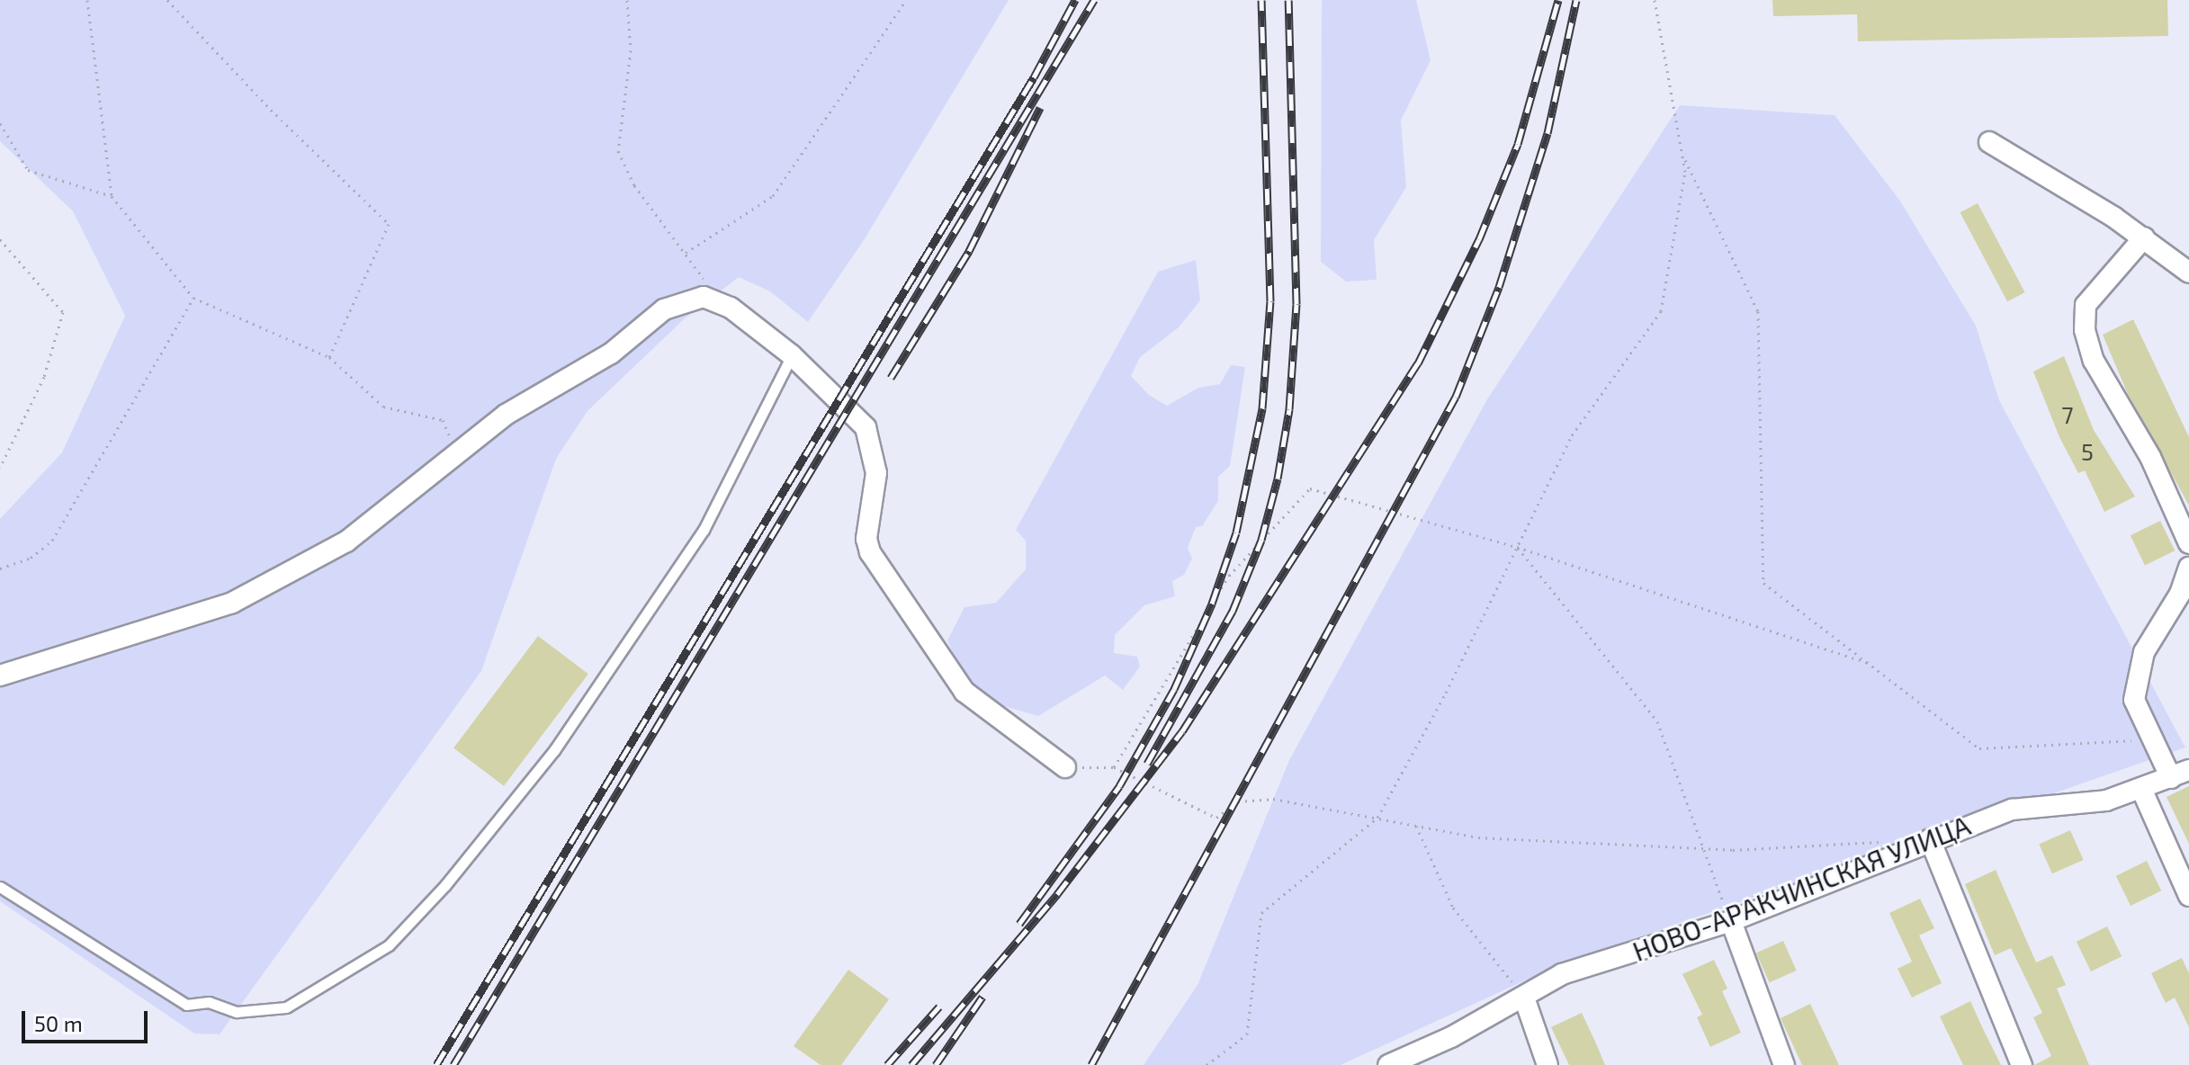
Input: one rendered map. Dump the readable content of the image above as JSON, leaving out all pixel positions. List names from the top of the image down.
{
  "streets": {
    "street": ["НОВО-АРАКЧИНСКАЯ УЛИЦА"]
  },
  "house_numbers": ["7", "5"],
  "scale_bar": "50 m"
}
